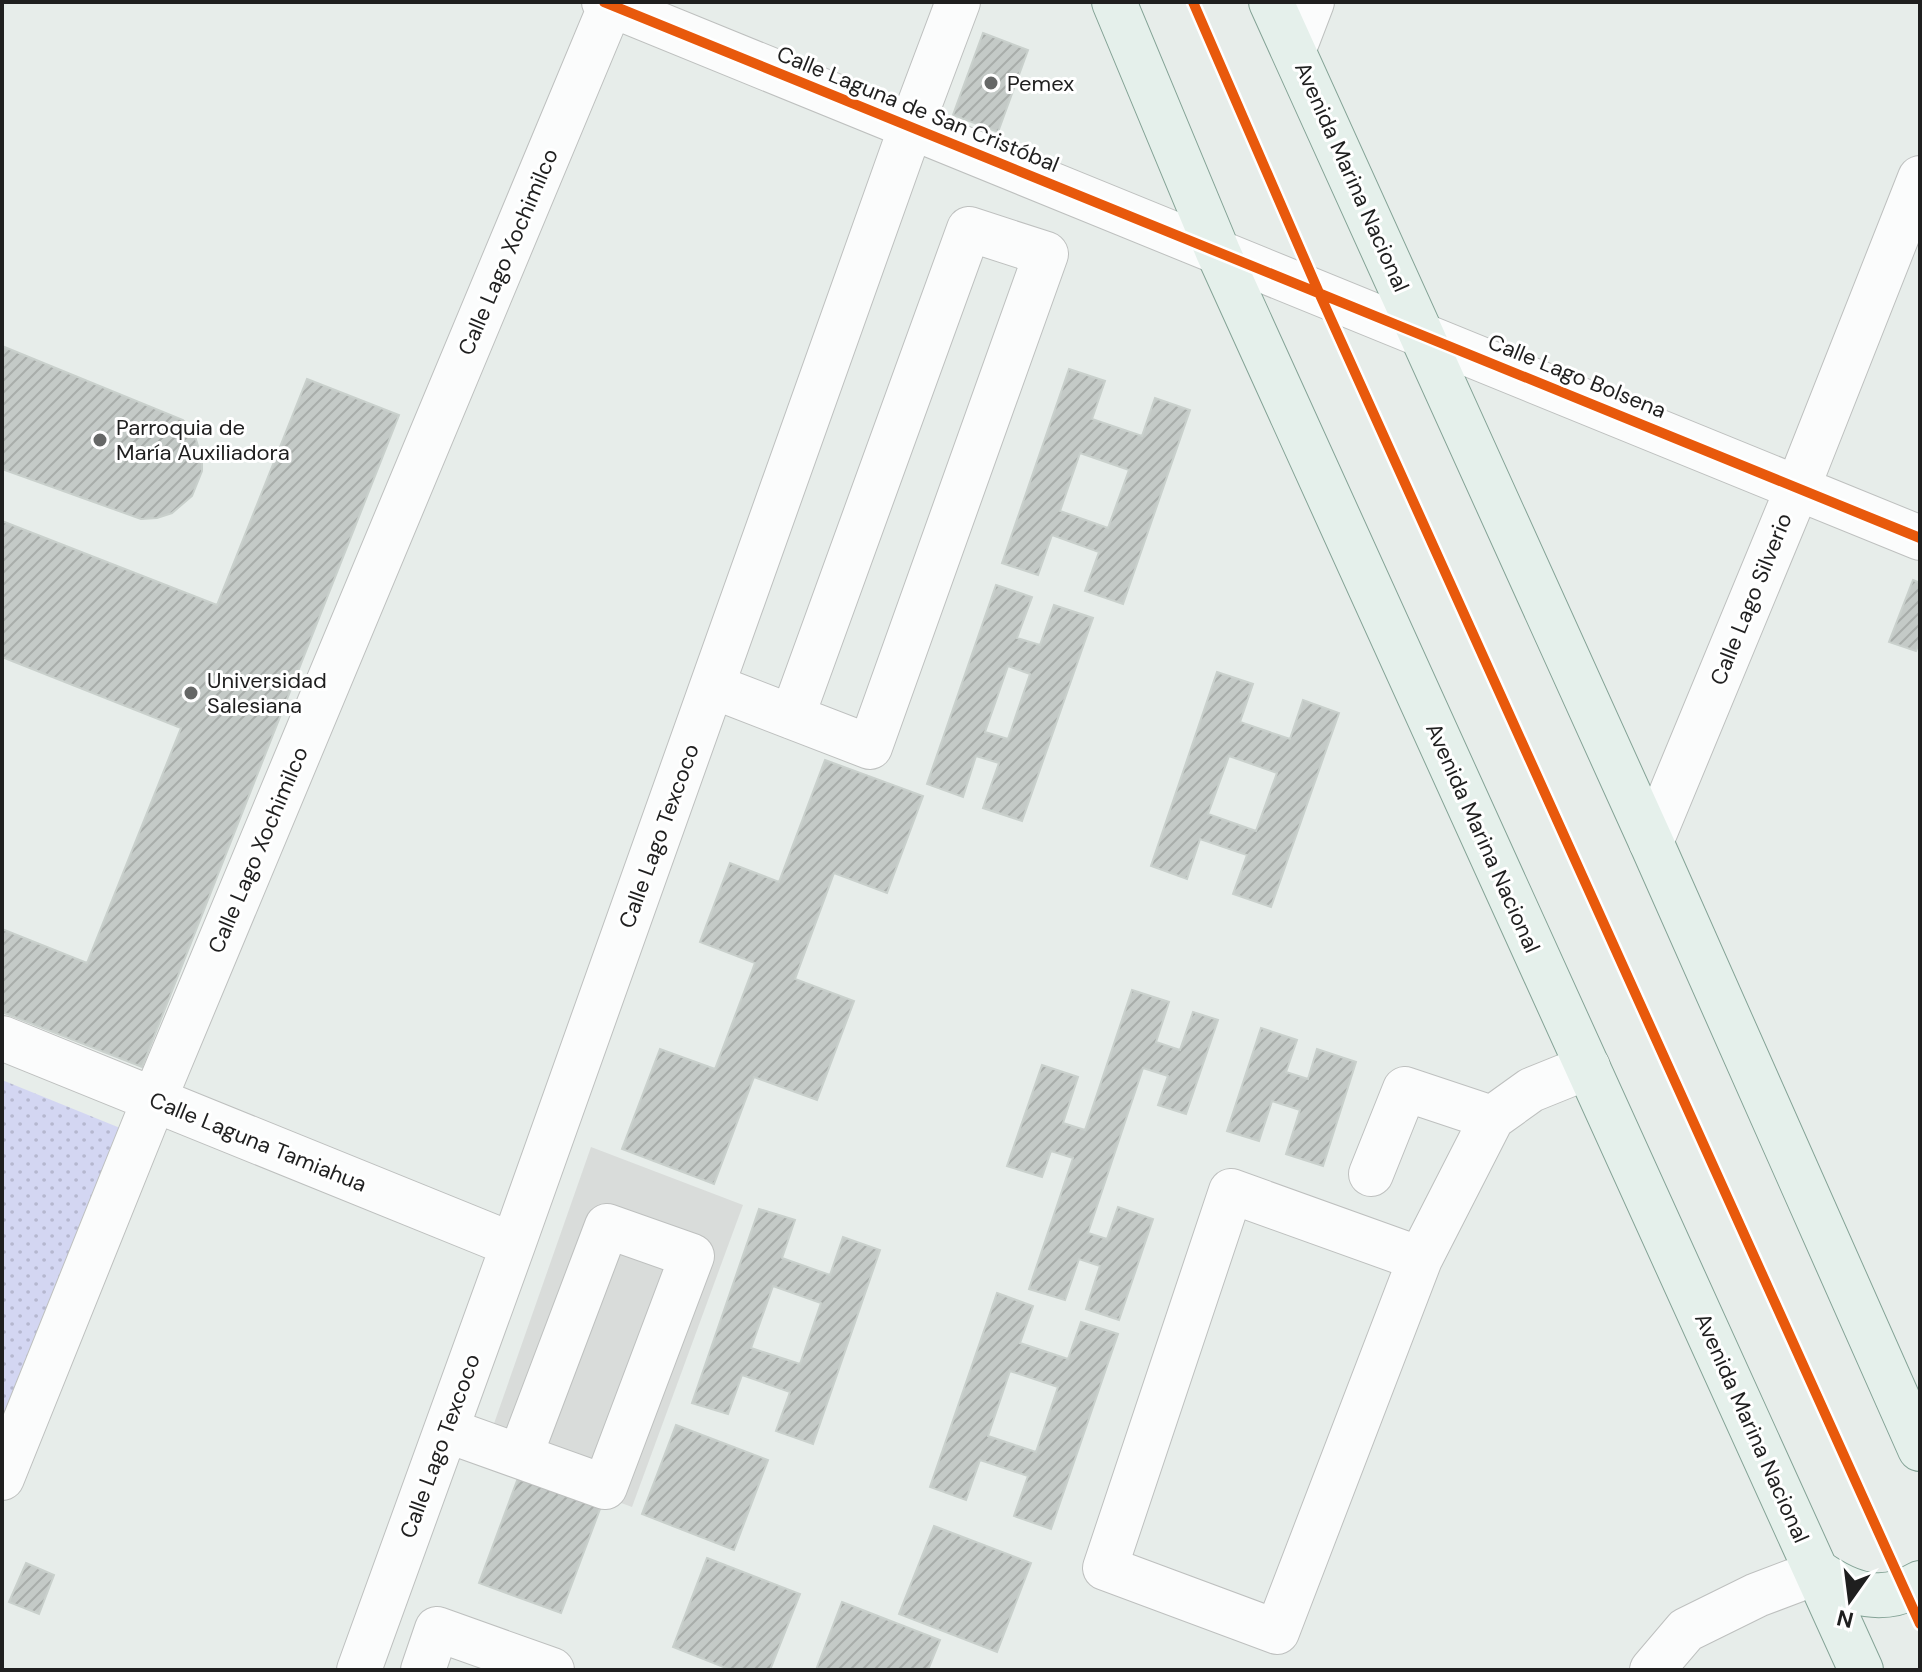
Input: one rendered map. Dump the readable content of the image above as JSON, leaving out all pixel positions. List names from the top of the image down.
{
  "streets": {
    "main road": ["Avenida Marina Nacional"],
    "street": [
      "Calle Laguna de San Cristóbal",
      "Calle Lago Xochimilco",
      "Calle Lago Bolsena",
      "Calle Lago Silverio",
      "Calle Lago Texcoco",
      "Calle Laguna Tamiahua"
    ]
  },
  "crossings": [
    ["Calle Laguna de San Cristóbal", "Avenida Marina Nacional"],
    ["Calle Laguna de San Cristóbal", "Calle Lago Xochimilco"],
    ["Calle Laguna de San Cristóbal", "Calle Lago Bolsena"],
    ["Calle Laguna de San Cristóbal", "Calle Lago Texcoco"],
    ["Avenida Marina Nacional", "Calle Lago Bolsena"],
    ["Avenida Marina Nacional", "Calle Lago Silverio"],
    ["Calle Lago Xochimilco", "Calle Laguna Tamiahua"],
    ["Calle Lago Bolsena", "Calle Lago Silverio"],
    ["Calle Lago Texcoco", "Calle Laguna Tamiahua"]
  ],
  "places": ["Pemex", "Parroquia de María Auxiliadora", "Universidad Salesiana"],
  "north": "bottom"
}
